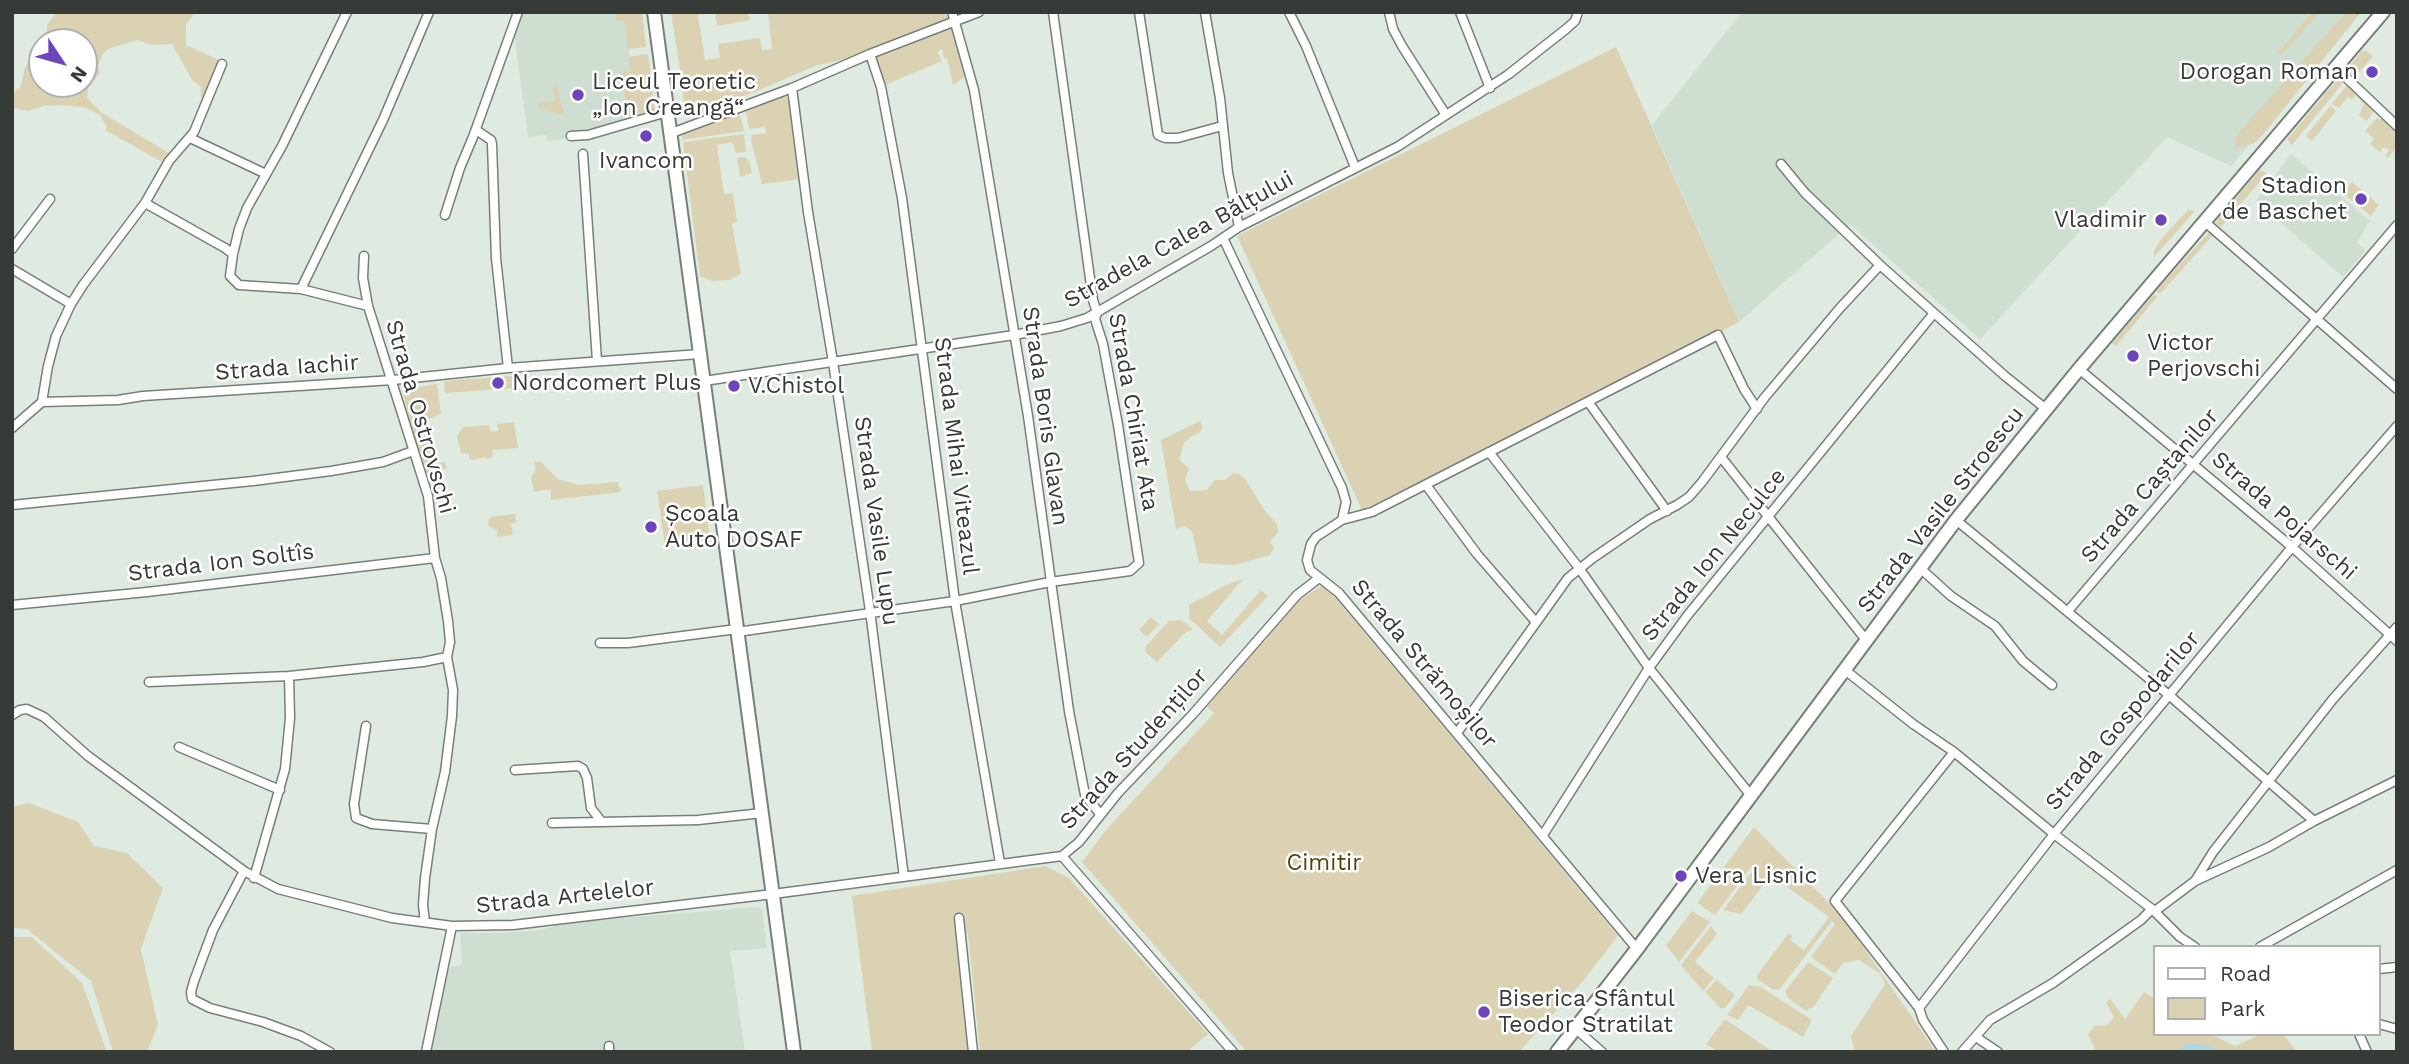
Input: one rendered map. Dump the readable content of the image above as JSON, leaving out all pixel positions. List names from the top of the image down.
{
  "streets": {
    "main road": ["Strada Vasile Stroescu"],
    "street": [
      "Stradela Calea Bălțului",
      "Strada Iachir",
      "Strada Chiriat Ata",
      "Strada Boris Glavan",
      "Strada Ostrovschi",
      "Strada Mihai Viteazul",
      "Strada Caștanilor",
      "Strada Pojarschi",
      "Strada Vasile Lupu",
      "Strada Ion Neculce",
      "Strada Ion Soltîs",
      "Strada Strămoșilor",
      "Strada Gospodarilor",
      "Strada Studenților",
      "Strada Artelelor"
    ]
  },
  "crossings": [
    ["Stradela Calea Bălțului", "Strada Chiriat Ata"],
    ["Stradela Calea Bălțului", "Strada Boris Glavan"],
    ["Stradela Calea Bălțului", "Strada Mihai Viteazul"],
    ["Stradela Calea Bălțului", "Strada Vasile Lupu"],
    ["Strada Iachir", "Strada Ostrovschi"],
    ["Strada Chiriat Ata", "Strada Boris Glavan"],
    ["Strada Boris Glavan", "Strada Studenților"],
    ["Strada Ostrovschi", "Strada Ion Soltîs"],
    ["Strada Ostrovschi", "Strada Artelelor"],
    ["Strada Mihai Viteazul", "Strada Studenților"],
    ["Strada Caștanilor", "Strada Pojarschi"],
    ["Strada Vasile Stroescu", "Strada Pojarschi"],
    ["Strada Vasile Stroescu", "Strada Strămoșilor"],
    ["Strada Pojarschi", "Strada Gospodarilor"],
    ["Strada Vasile Lupu", "Strada Studenților"],
    ["Strada Ion Neculce", "Strada Strămoșilor"],
    ["Strada Strămoșilor", "Strada Studenților"],
    ["Strada Studenților", "Strada Artelelor"]
  ],
  "parks": ["Cimitir"],
  "places": [
    "Dorogan Roman",
    "Liceul Teoretic „Ion Creangă“",
    "Ivancom",
    "Stadion de Baschet",
    "Vladimir",
    "Victor Perjovschi",
    "Nordcomert Plus",
    "V.Chistol",
    "Școala Auto DOSAF",
    "Vera Lisnic",
    "Biserica Sfântul Teodor Stratilat"
  ],
  "legend": ["Road", "Park"],
  "north": "bottom right"
}
